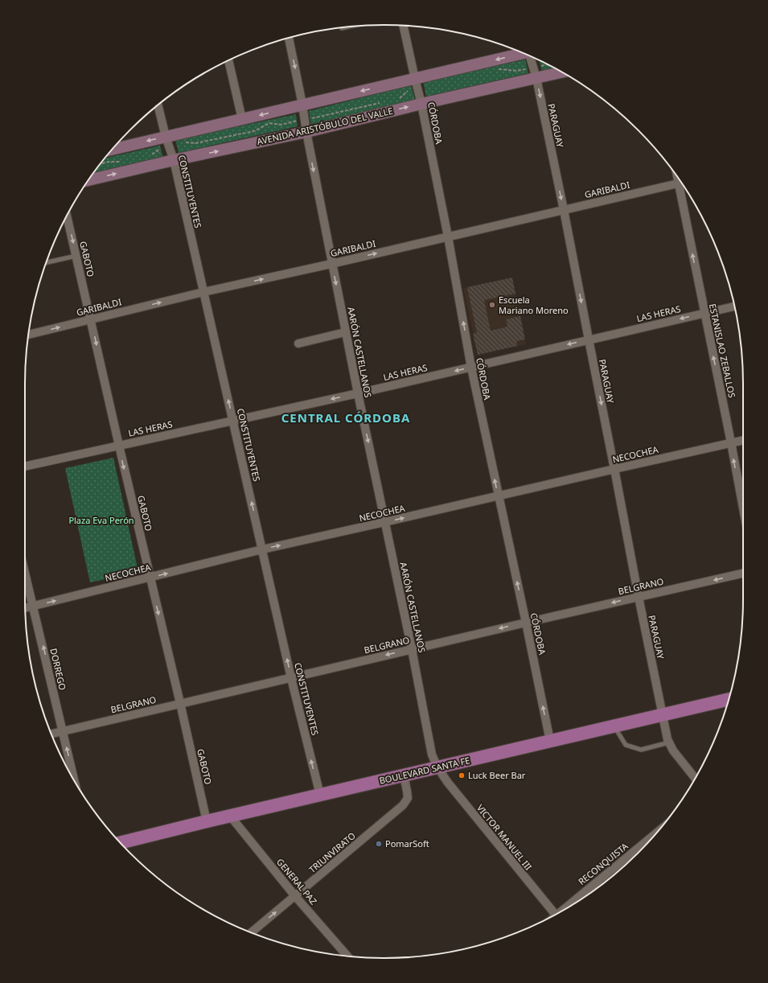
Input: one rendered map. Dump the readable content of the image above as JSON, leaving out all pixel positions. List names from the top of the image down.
{
  "streets": {
    "main road": ["BOULEVARD SANTA FE"],
    "street": [
      "CÓRDOBA",
      "PARAGUAY",
      "AVENIDA ARISTÓBULO DEL VALLE",
      "GARIBALDI",
      "CONSTITUYENTES",
      "GABOTO",
      "LAS HERAS",
      "ESTANISLAO ZEBALLOS",
      "AARÓN CASTELLANOS",
      "NECOCHEA",
      "BELGRANO",
      "DORREGO",
      "VICTOR MANUEL III",
      "TRIUNVIRATO",
      "RECONQUISTA",
      "GENERAL PAZ"
    ]
  },
  "crossings": [
    ["CÓRDOBA", "AVENIDA ARISTÓBULO DEL VALLE"],
    ["CÓRDOBA", "GARIBALDI"],
    ["CÓRDOBA", "LAS HERAS"],
    ["CÓRDOBA", "NECOCHEA"],
    ["CÓRDOBA", "BELGRANO"],
    ["CÓRDOBA", "BOULEVARD SANTA FE"],
    ["PARAGUAY", "AVENIDA ARISTÓBULO DEL VALLE"],
    ["PARAGUAY", "GARIBALDI"],
    ["PARAGUAY", "LAS HERAS"],
    ["PARAGUAY", "NECOCHEA"],
    ["PARAGUAY", "BELGRANO"],
    ["PARAGUAY", "BOULEVARD SANTA FE"],
    ["AVENIDA ARISTÓBULO DEL VALLE", "CONSTITUYENTES"],
    ["AVENIDA ARISTÓBULO DEL VALLE", "AARÓN CASTELLANOS"],
    ["GARIBALDI", "CONSTITUYENTES"],
    ["GARIBALDI", "GABOTO"],
    ["GARIBALDI", "ESTANISLAO ZEBALLOS"],
    ["GARIBALDI", "AARÓN CASTELLANOS"],
    ["CONSTITUYENTES", "LAS HERAS"],
    ["CONSTITUYENTES", "NECOCHEA"],
    ["CONSTITUYENTES", "BELGRANO"],
    ["CONSTITUYENTES", "BOULEVARD SANTA FE"],
    ["GABOTO", "LAS HERAS"],
    ["GABOTO", "NECOCHEA"],
    ["GABOTO", "BELGRANO"],
    ["GABOTO", "BOULEVARD SANTA FE"],
    ["LAS HERAS", "ESTANISLAO ZEBALLOS"],
    ["LAS HERAS", "AARÓN CASTELLANOS"],
    ["ESTANISLAO ZEBALLOS", "NECOCHEA"],
    ["AARÓN CASTELLANOS", "NECOCHEA"],
    ["AARÓN CASTELLANOS", "BELGRANO"],
    ["AARÓN CASTELLANOS", "BOULEVARD SANTA FE"],
    ["AARÓN CASTELLANOS", "VICTOR MANUEL III"],
    ["NECOCHEA", "DORREGO"],
    ["BELGRANO", "DORREGO"],
    ["BOULEVARD SANTA FE", "VICTOR MANUEL III"],
    ["BOULEVARD SANTA FE", "TRIUNVIRATO"],
    ["BOULEVARD SANTA FE", "GENERAL PAZ"],
    ["TRIUNVIRATO", "GENERAL PAZ"]
  ],
  "one_way": [
    "CÓRDOBA",
    "PARAGUAY",
    "GARIBALDI",
    "CONSTITUYENTES",
    "GABOTO",
    "LAS HERAS",
    "ESTANISLAO ZEBALLOS",
    "AARÓN CASTELLANOS",
    "NECOCHEA",
    "BELGRANO",
    "DORREGO"
  ],
  "districts": ["CENTRAL CÓRDOBA"],
  "parks": ["Plaza Eva Perón"],
  "places": ["Escuela Mariano Moreno", "Luck Beer Bar", "PomarSoft"]
}
